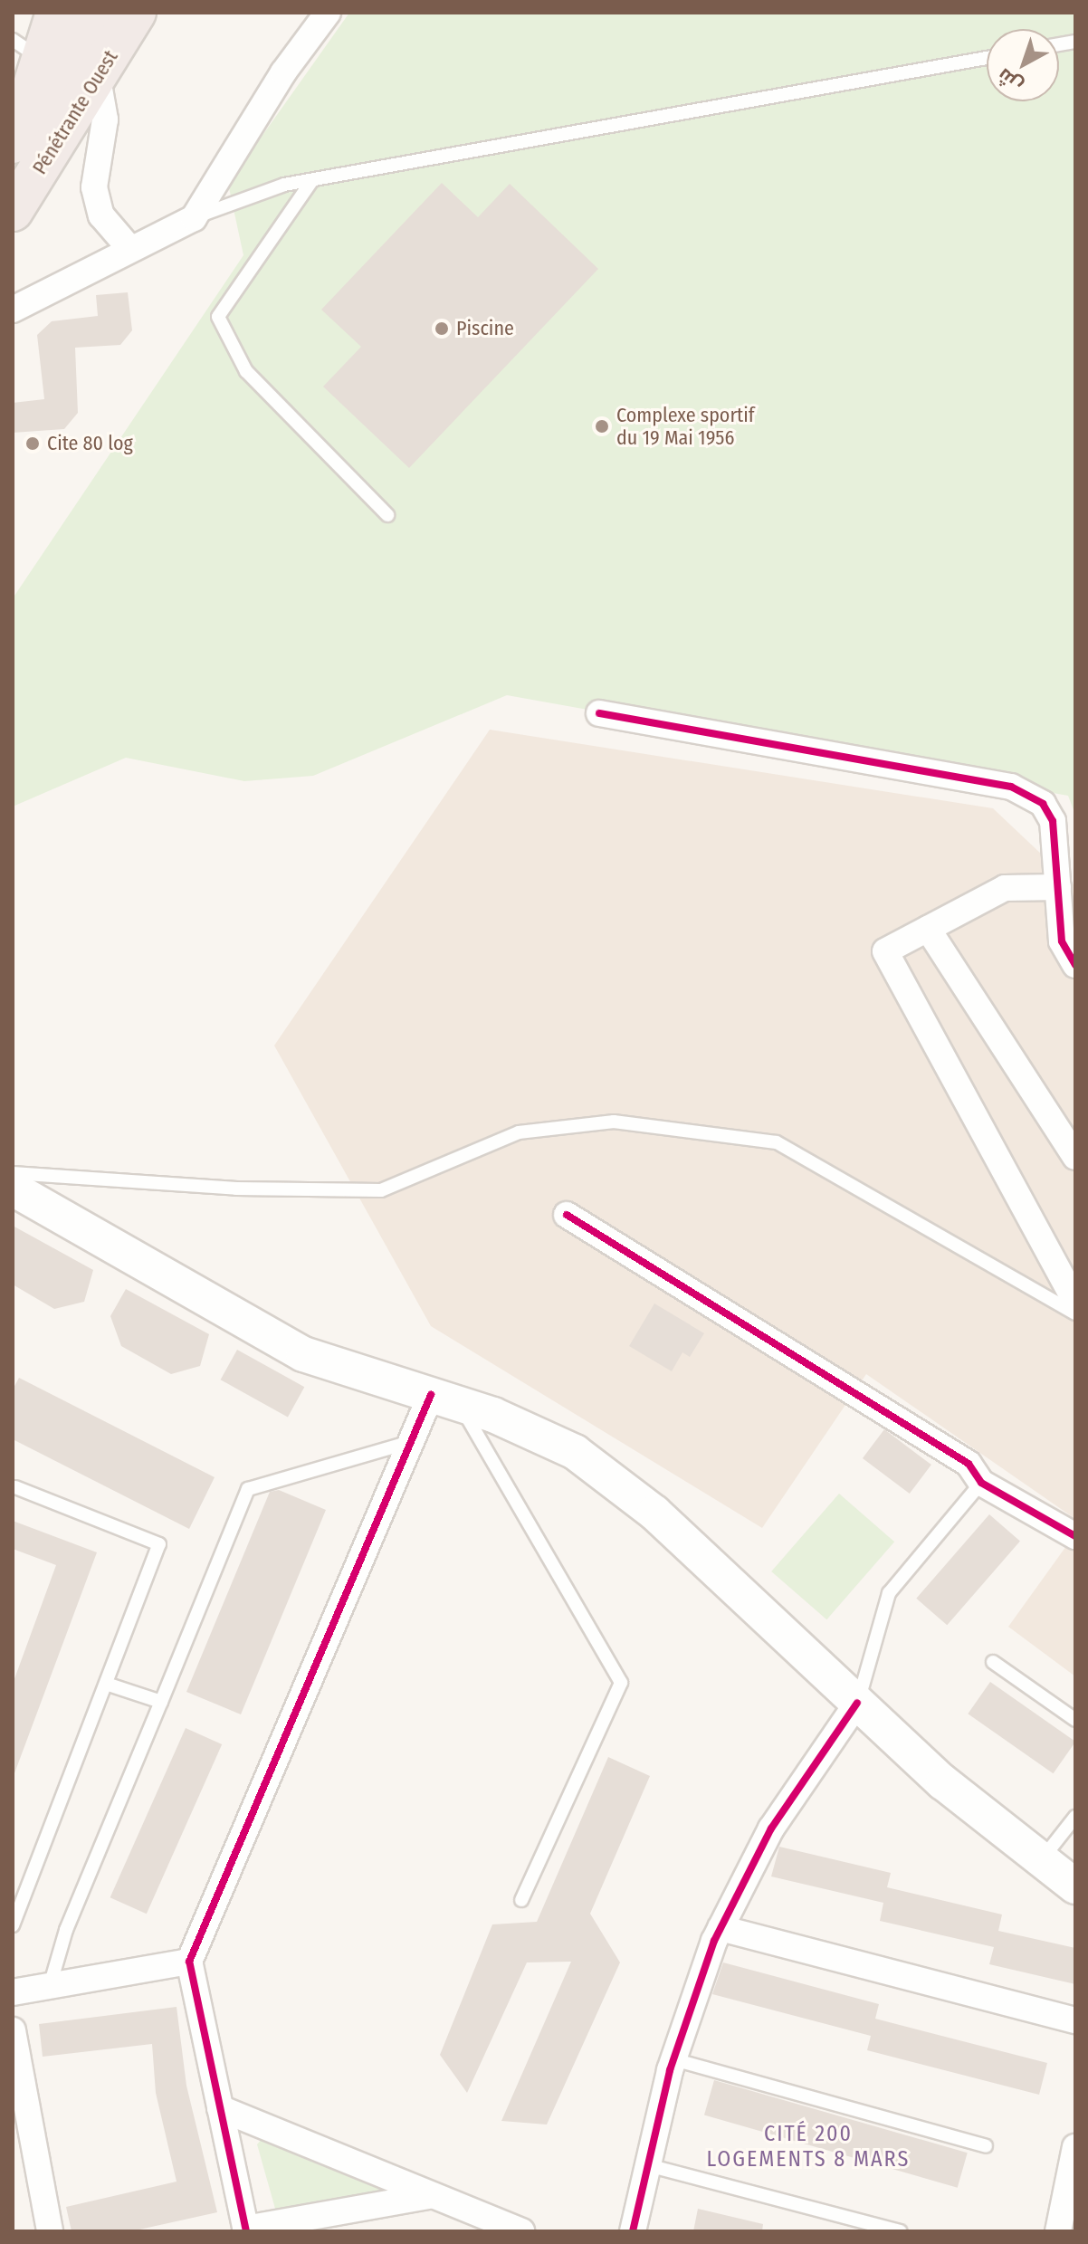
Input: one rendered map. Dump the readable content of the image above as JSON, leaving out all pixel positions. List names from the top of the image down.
{
  "streets": {
    "highway": ["Pénétrante Ouest"]
  },
  "districts": ["CITÉ 200 LOGEMENTS 8 MARS"],
  "places": ["Piscine", "Complexe sportif du 19 Mai 1956", "Cite 80 log"],
  "north": "bottom left"
}
